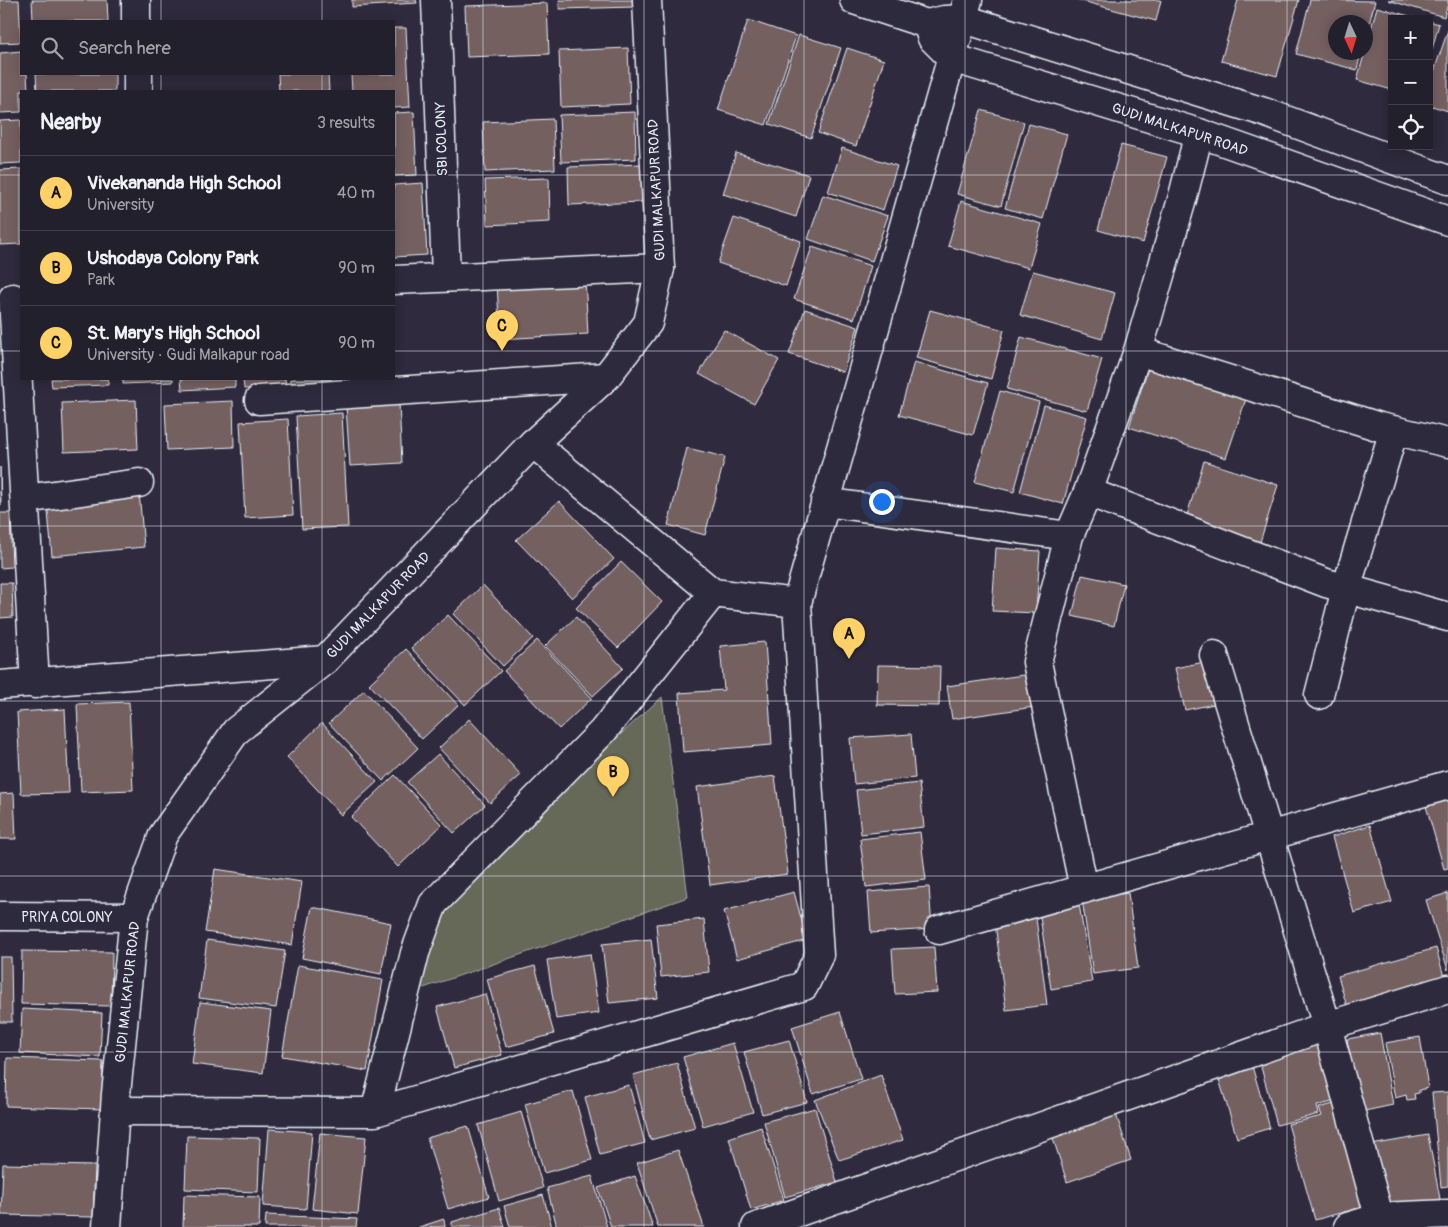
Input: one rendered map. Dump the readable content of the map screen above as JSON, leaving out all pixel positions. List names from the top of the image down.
{
  "streets": {
    "street": ["GUDI MALKAPUR ROAD", "SBI COLONY", "PRIYA COLONY"]
  },
  "crossings": [
    ["GUDI MALKAPUR ROAD", "PRIYA COLONY"]
  ],
  "north": "bottom",
  "page": {
    "map_buttons": ["+", "−"],
    "search": "Search here",
    "heading": ["Nearby", "3 results"],
    "list": [
      {
        "mark": "A",
        "name": "Vivekananda High School",
        "note": "University",
        "value": "40 m"
      },
      {
        "mark": "B",
        "name": "Ushodaya Colony Park",
        "note": "Park",
        "value": "90 m"
      },
      {
        "mark": "C",
        "name": "St. Mary's High School",
        "note": "University · Gudi Malkapur road",
        "value": "90 m"
      }
    ],
    "pins": ["C", "A", "B"]
  }
}
